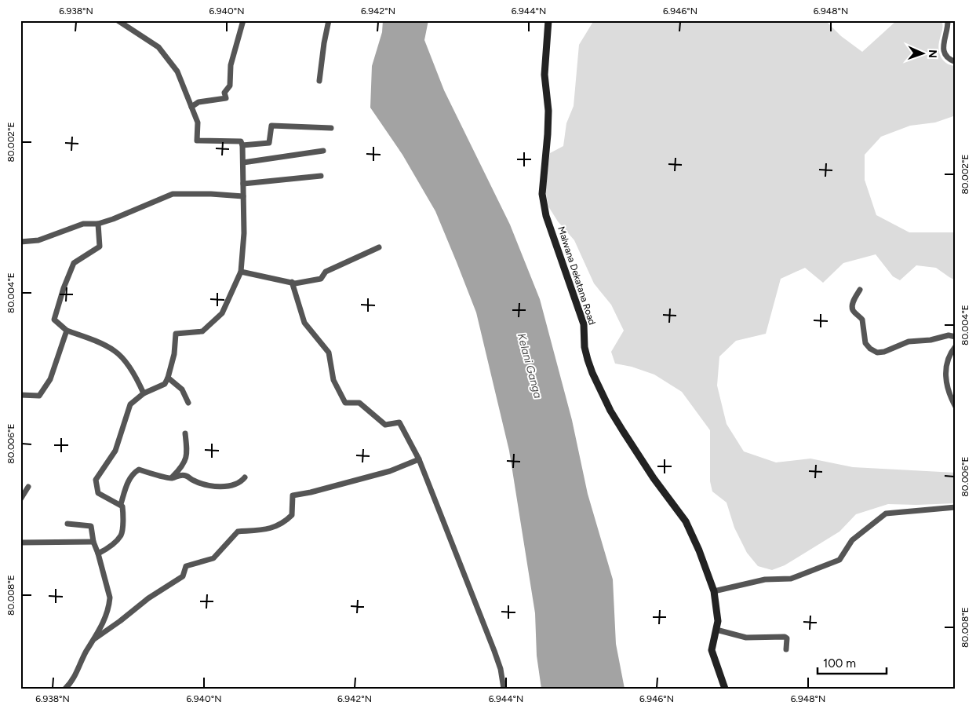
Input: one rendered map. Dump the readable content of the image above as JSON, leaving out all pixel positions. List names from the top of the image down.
{
  "streets": {
    "main road": ["Malwana Dekatana Road"]
  },
  "water": ["Kelani Ganga"],
  "scale_bar": "100 m",
  "north": "right",
  "coordinates": [
    "6.938°N",
    "6.940°N",
    "6.942°N",
    "6.944°N",
    "6.946°N",
    "6.948°N",
    "80.002°E",
    "80.004°E",
    "80.006°E",
    "80.008°E"
  ]
}
